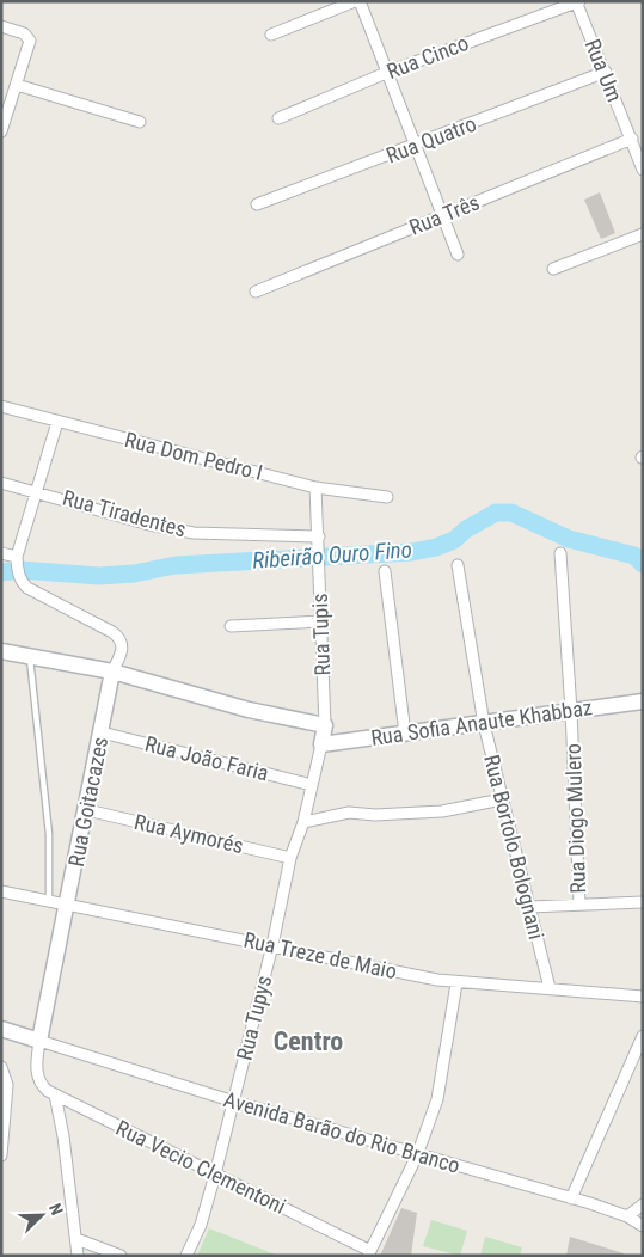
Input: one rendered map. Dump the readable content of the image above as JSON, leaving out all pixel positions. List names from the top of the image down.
{
  "streets": {
    "street": [
      "Rua Cinco",
      "Rua Um",
      "Rua Quatro",
      "Rua Três",
      "Rua Dom Pedro I",
      "Rua Tiradentes",
      "Rua Tupis",
      "Rua Sofia Anaute Khabbaz",
      "Rua João Faria",
      "Rua Goitacazes",
      "Rua Diogo Mulero",
      "Rua Aymorés",
      "Rua Bortolo Bolognani",
      "Rua Treze de Maio",
      "Rua Tupys",
      "Avenida Barão do Rio Branco",
      "Rua Vecio Clementoni"
    ]
  },
  "crossings": [
    ["Rua Cinco", "Rua Um"],
    ["Rua Um", "Rua Quatro"],
    ["Rua Um", "Rua Três"],
    ["Rua Dom Pedro I", "Rua Tupis"],
    ["Rua Tiradentes", "Rua Tupis"],
    ["Rua Tupis", "Rua Sofia Anaute Khabbaz"],
    ["Rua Tupis", "Rua Tupys"],
    ["Rua Sofia Anaute Khabbaz", "Rua Diogo Mulero"],
    ["Rua Sofia Anaute Khabbaz", "Rua Bortolo Bolognani"],
    ["Rua Sofia Anaute Khabbaz", "Rua Tupys"],
    ["Rua João Faria", "Rua Goitacazes"],
    ["Rua João Faria", "Rua Tupys"],
    ["Rua Goitacazes", "Rua Aymorés"],
    ["Rua Goitacazes", "Rua Treze de Maio"],
    ["Rua Goitacazes", "Avenida Barão do Rio Branco"],
    ["Rua Goitacazes", "Rua Vecio Clementoni"],
    ["Rua Aymorés", "Rua Tupys"],
    ["Rua Bortolo Bolognani", "Rua Treze de Maio"],
    ["Rua Treze de Maio", "Rua Tupys"],
    ["Rua Tupys", "Avenida Barão do Rio Branco"],
    ["Rua Tupys", "Rua Vecio Clementoni"]
  ],
  "districts": ["Centro"],
  "water": ["Ribeirão Ouro Fino"],
  "north": "top right"
}
